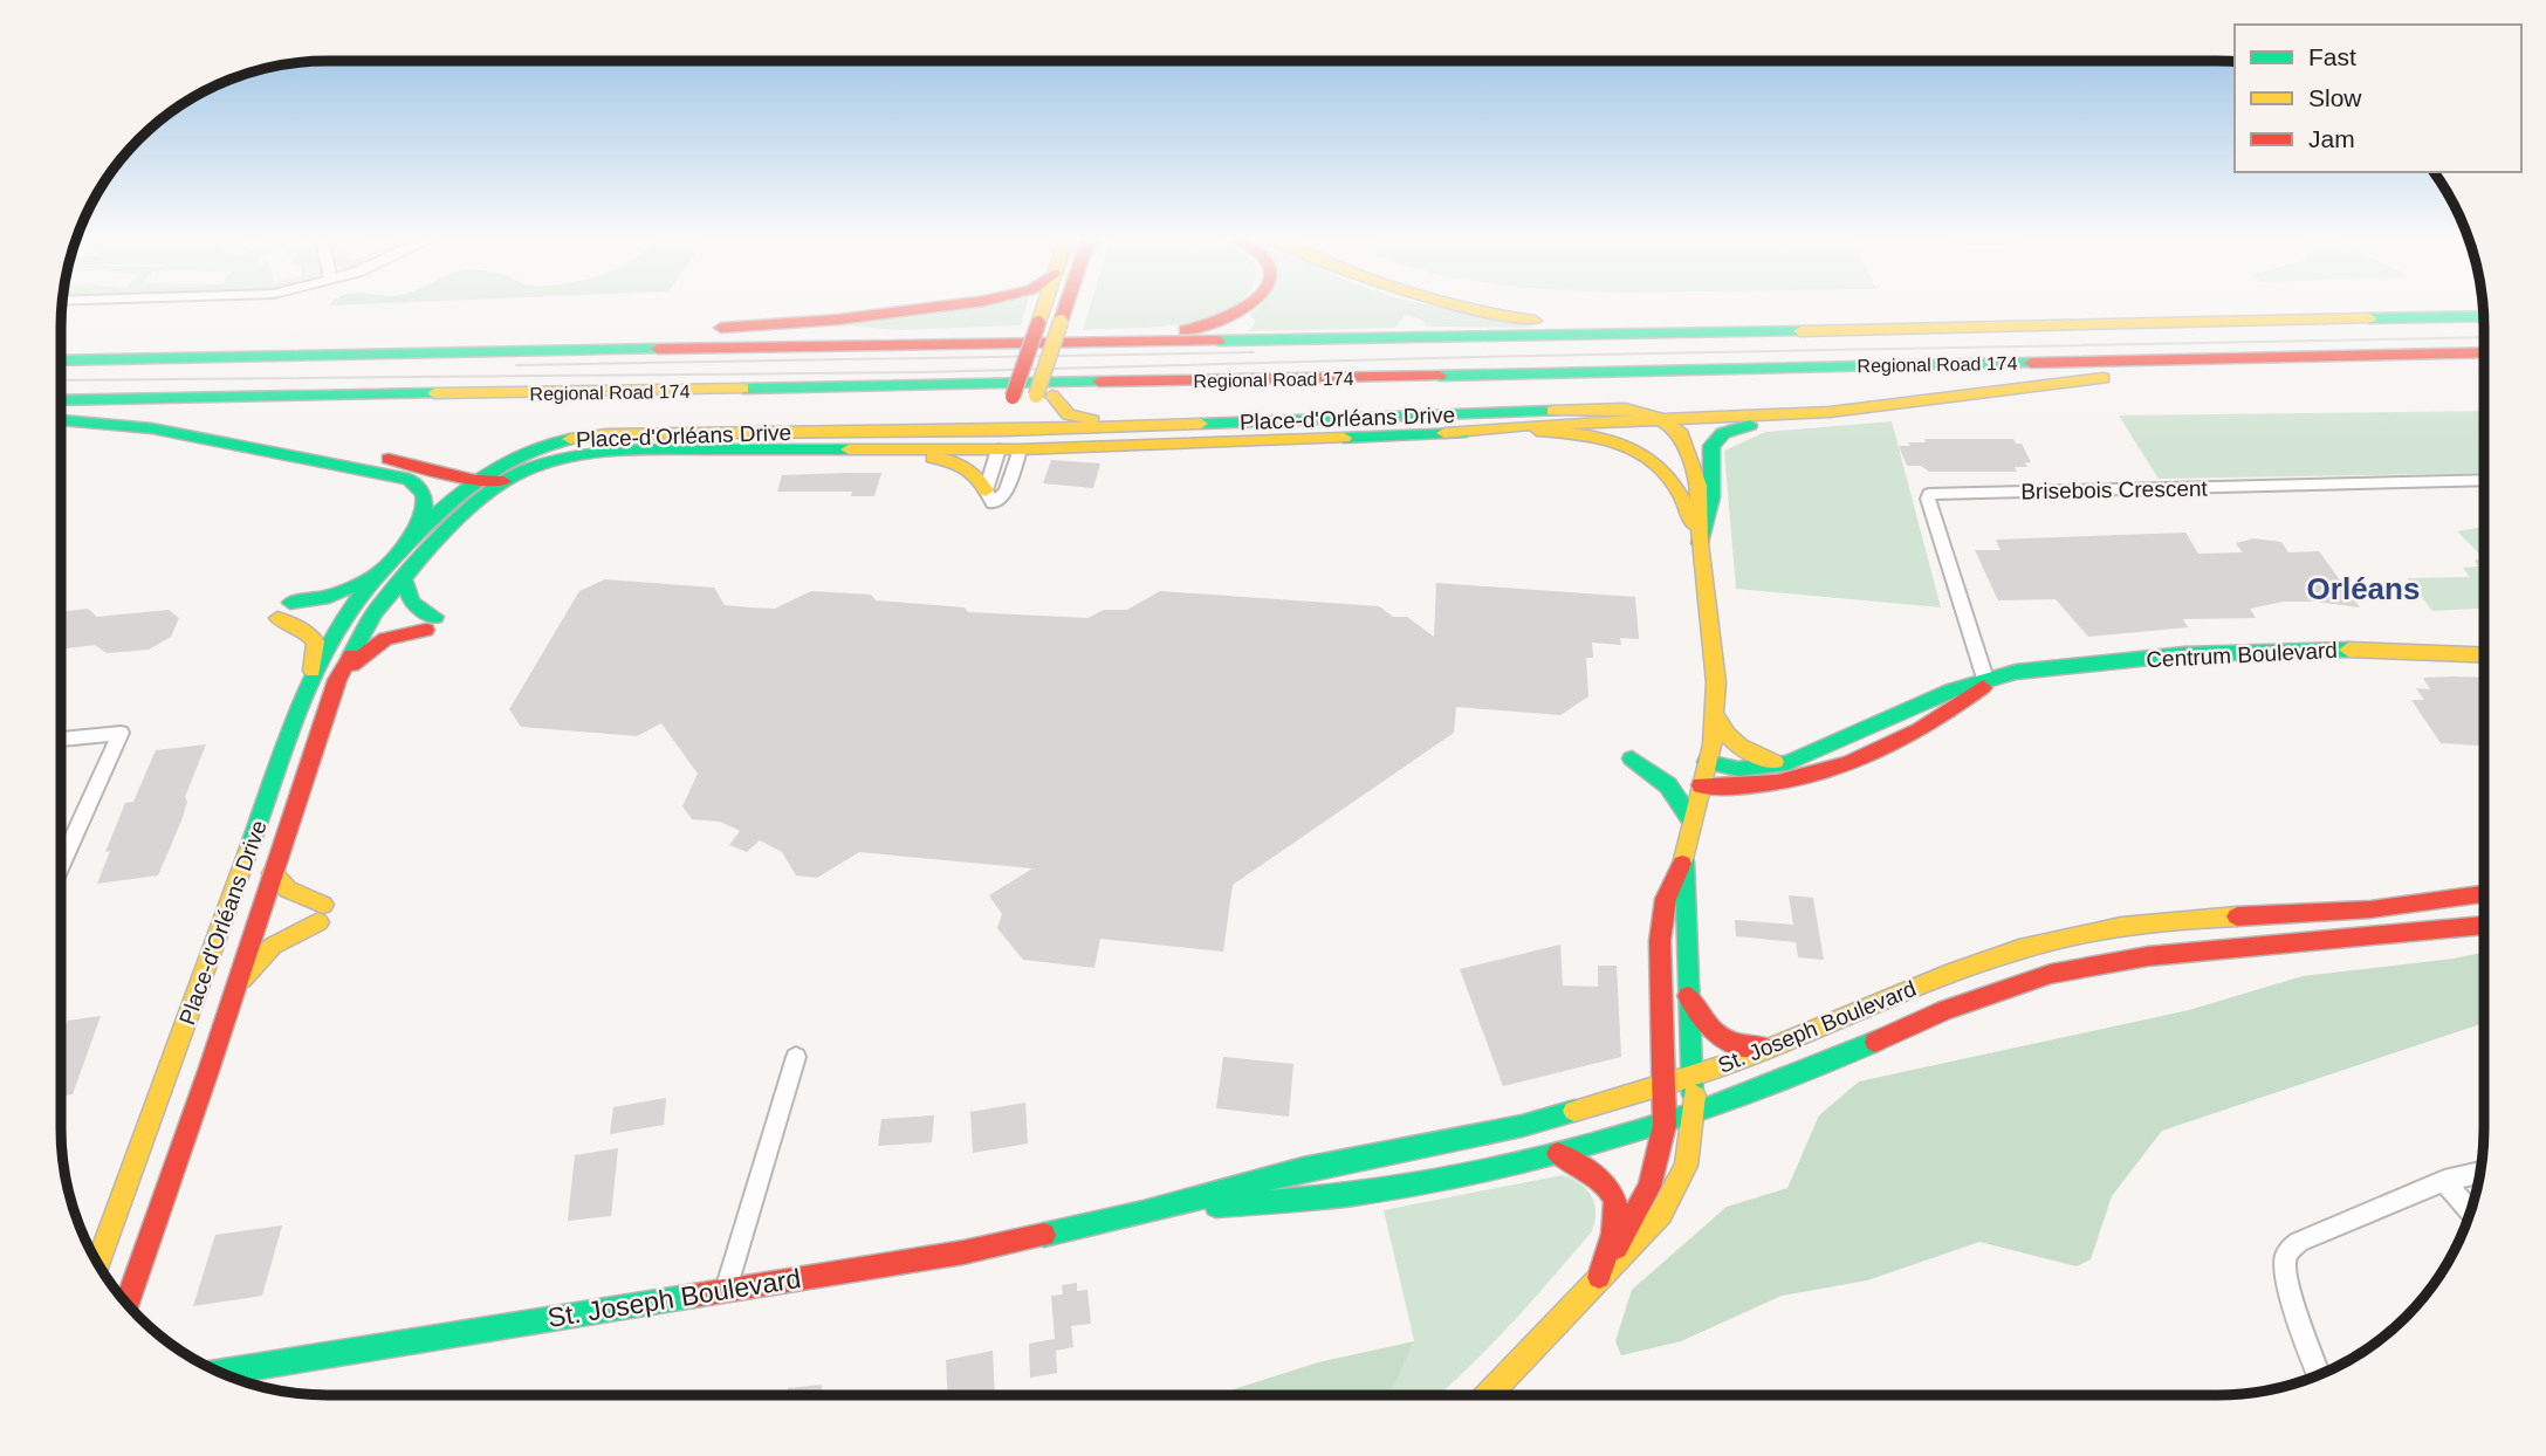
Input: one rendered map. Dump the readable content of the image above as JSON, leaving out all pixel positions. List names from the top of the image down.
{
  "streets": {
    "main road": [
      "Regional Road 174",
      "Place-d'Orléans Drive",
      "Centrum Boulevard",
      "St. Joseph Boulevard"
    ],
    "street": ["Brisebois Crescent"]
  },
  "crossings": [
    ["Place-d'Orléans Drive", "Centrum Boulevard"],
    ["Place-d'Orléans Drive", "St. Joseph Boulevard"],
    ["Brisebois Crescent", "Centrum Boulevard"]
  ],
  "districts": ["Orléans"],
  "legend": ["Fast", "Slow", "Jam"]
}
